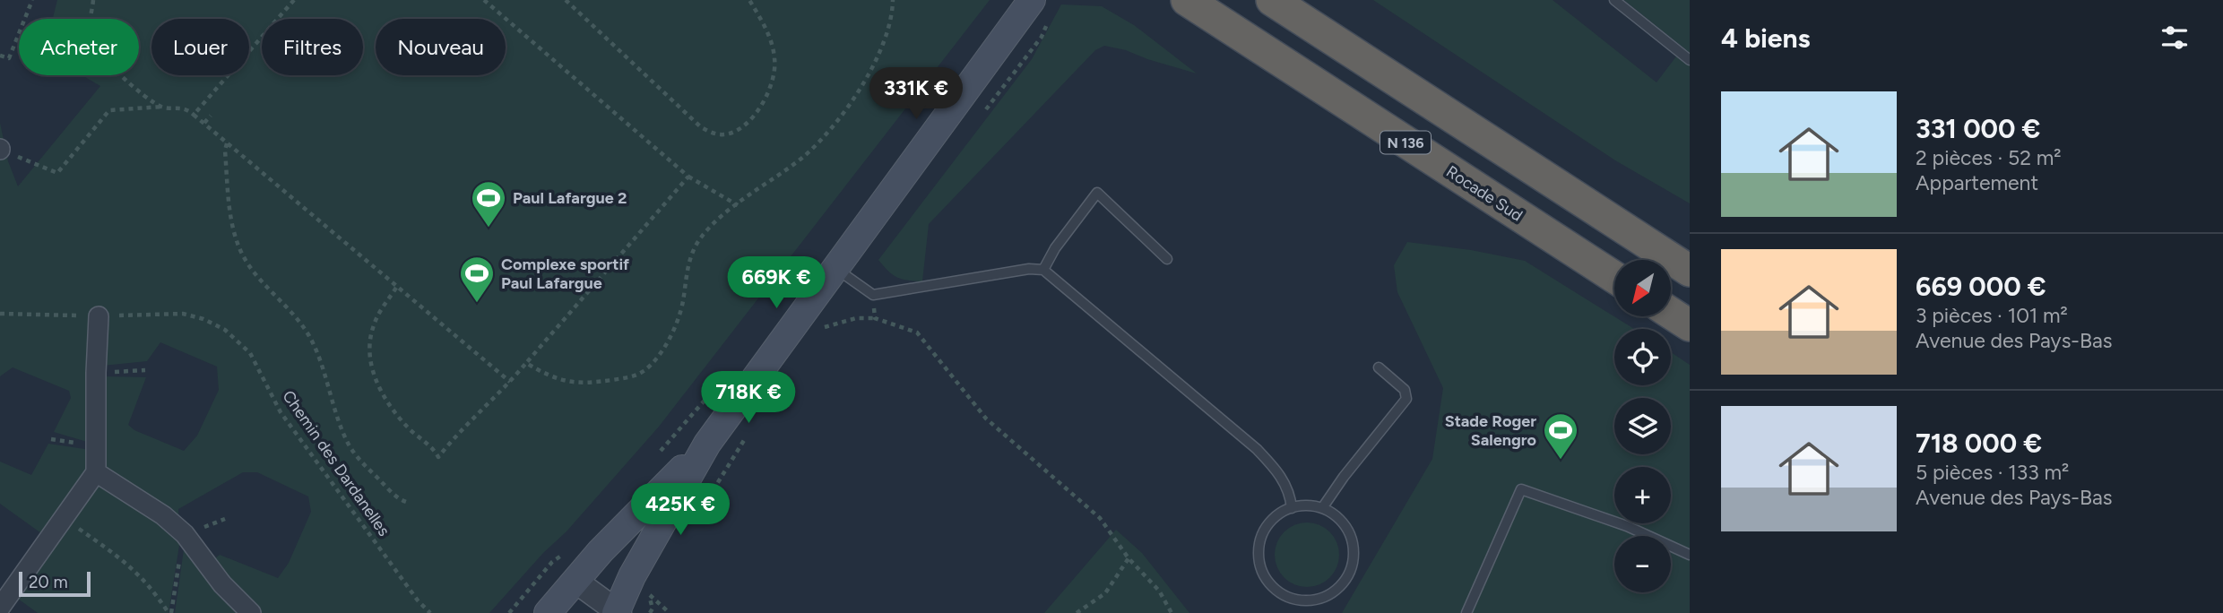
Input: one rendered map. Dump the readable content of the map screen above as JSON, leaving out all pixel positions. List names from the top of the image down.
{
  "streets": {
    "highway": ["N 136", "Rocade Sud"],
    "path": ["Chemin des Dardanelles"]
  },
  "places": {
    "sports": ["Paul Lafargue 2", "Complexe sportif Paul Lafargue", "Stade Roger Salengro"]
  },
  "scale_bar": "20 m",
  "north": "bottom left",
  "page": {
    "heading": "4 biens",
    "chip": [
      "Acheter",
      "Louer",
      "Filtres",
      "Nouveau"
    ],
    "price": [
      "331K €",
      "669K €",
      "718K €",
      "425K €"
    ],
    "list": [
      {
        "name": "331 000 €",
        "note": "2 pièces · 52 m² · Appartement"
      },
      {
        "name": "669 000 €",
        "note": "3 pièces · 101 m² · Avenue des Pays-Bas"
      },
      {
        "name": "718 000 €",
        "note": "5 pièces · 133 m² · Avenue des Pays-Bas"
      }
    ],
    "map_buttons": ["+", "−"],
    "scale": "20 m"
  }
}
